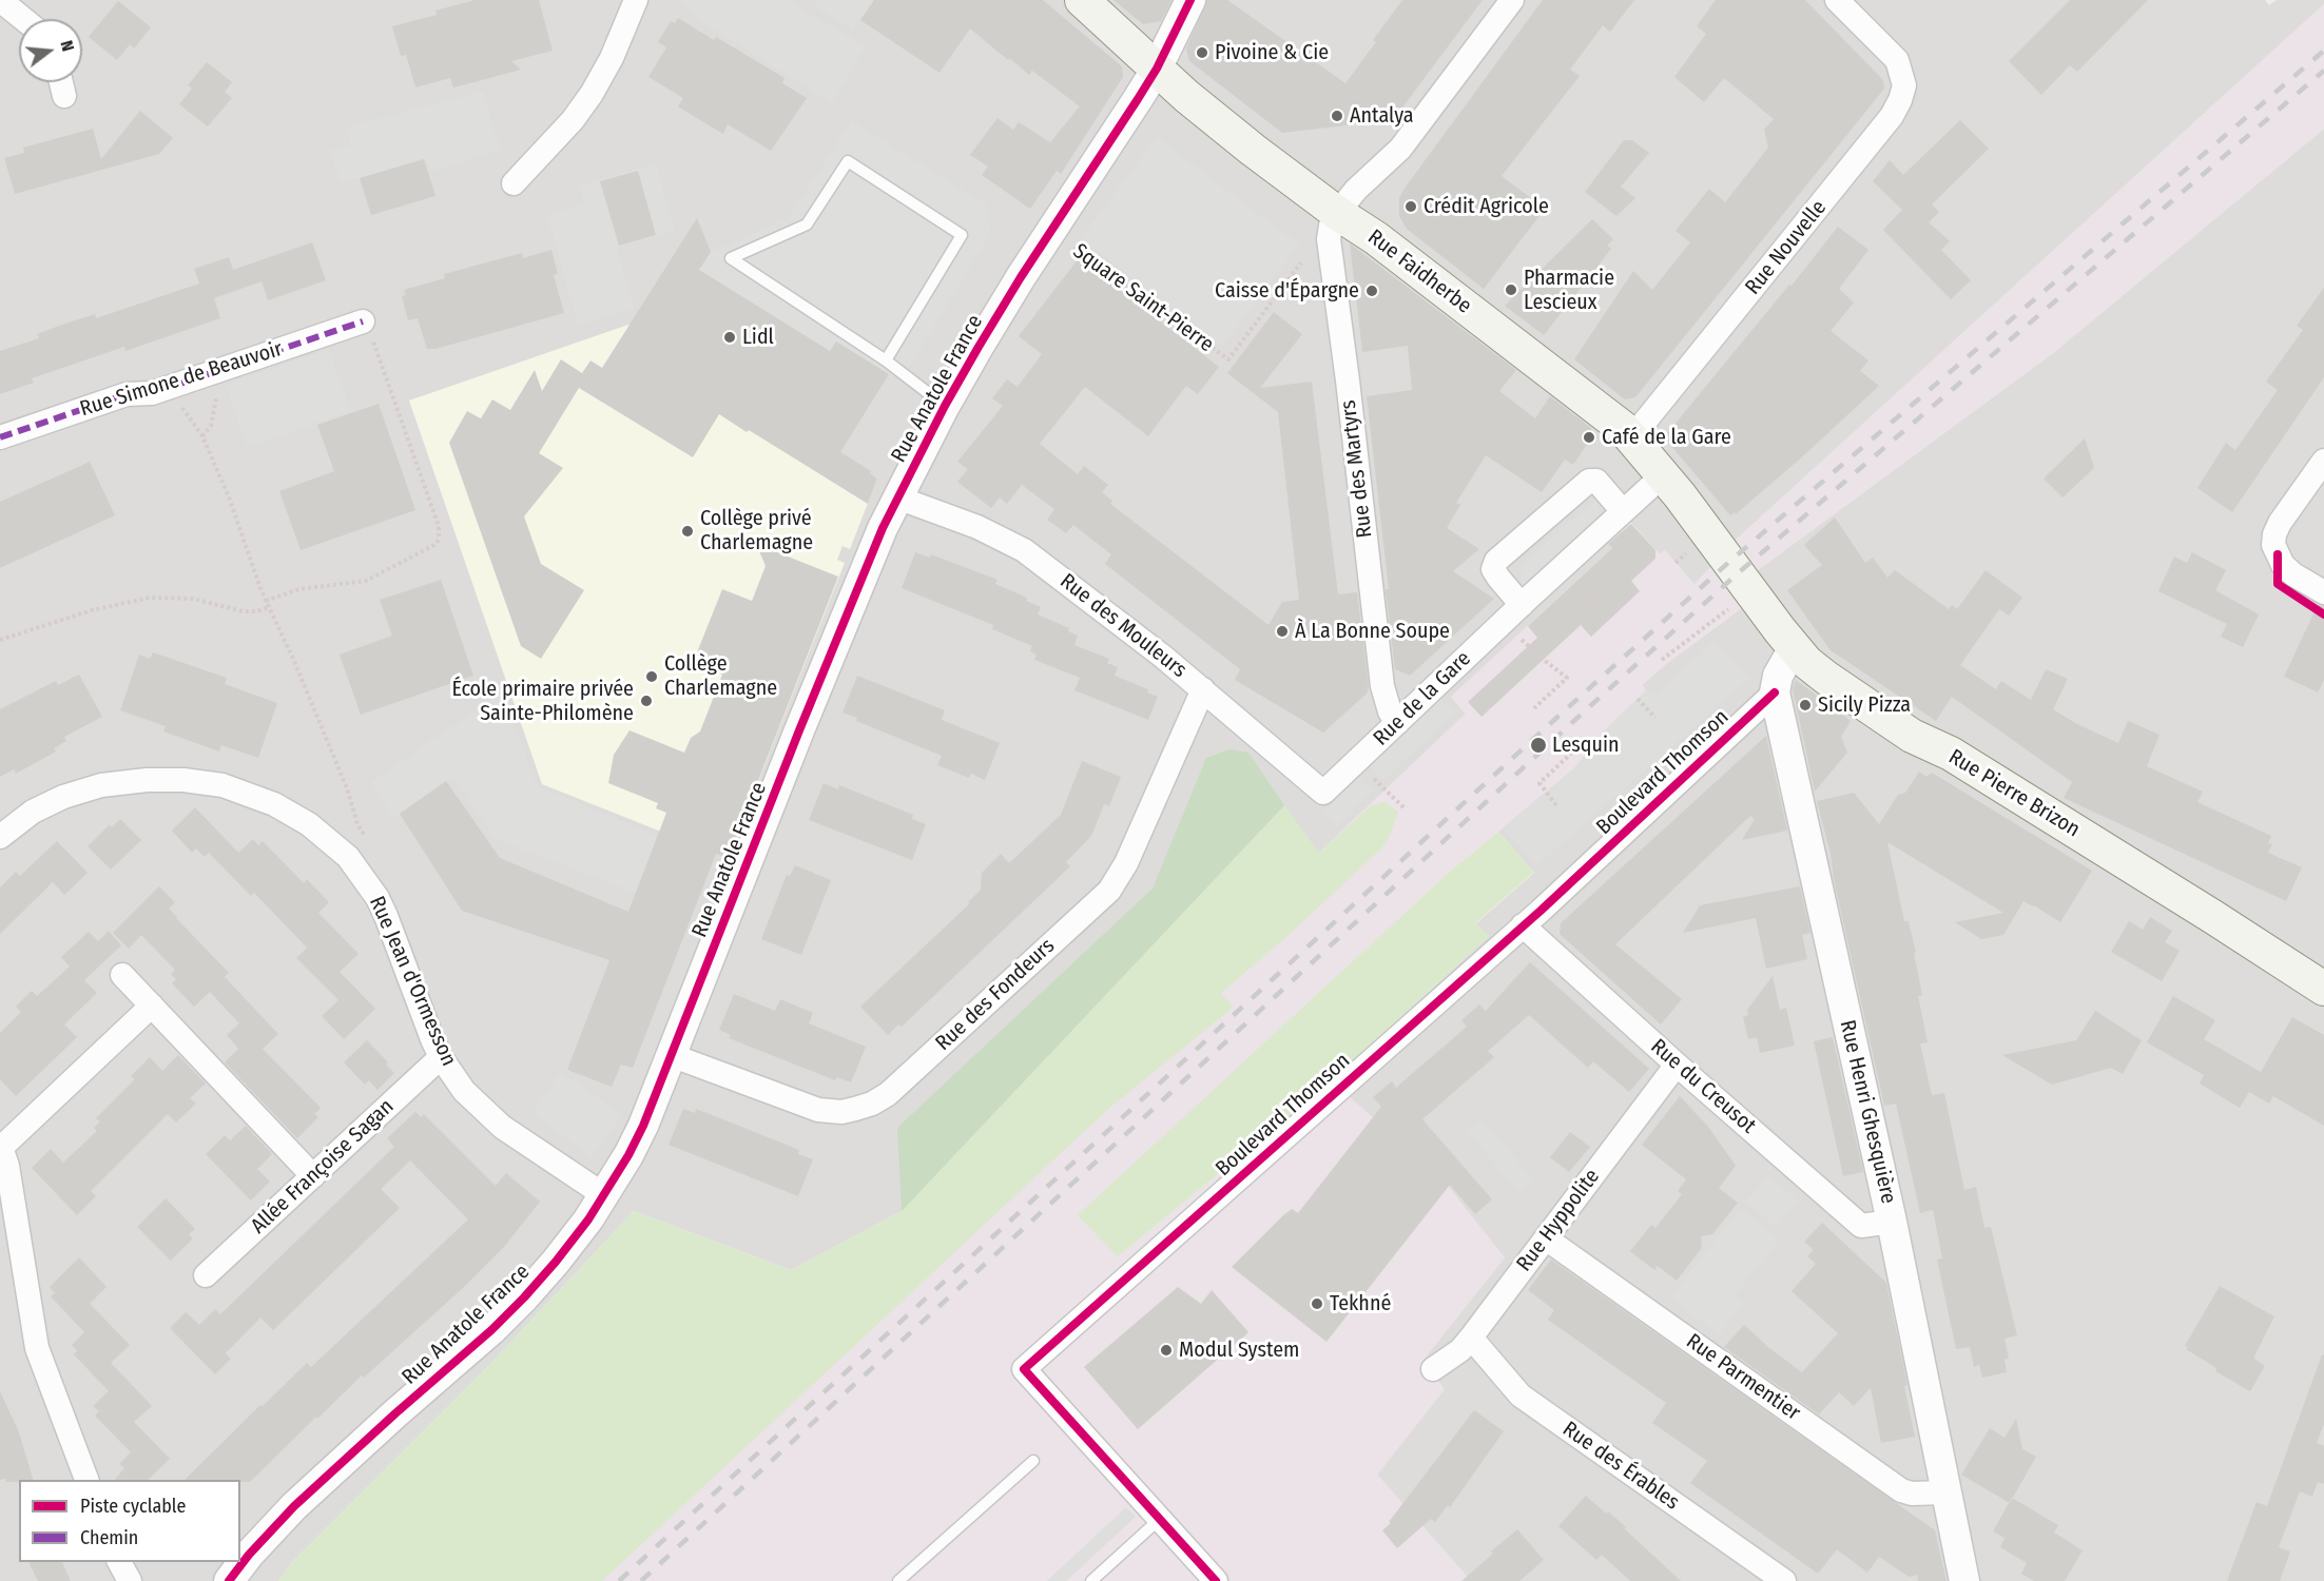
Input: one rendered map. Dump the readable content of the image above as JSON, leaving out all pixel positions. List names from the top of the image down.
{
  "streets": {
    "main road": ["Rue Faidherbe", "Rue Pierre Brizon"],
    "street": [
      "Rue Nouvelle",
      "Rue Simone de Beauvoir",
      "Rue Anatole France",
      "Rue des Martyrs",
      "Rue des Mouleurs",
      "Rue de la Gare",
      "Boulevard Thomson",
      "Rue Jean d'Ormesson",
      "Rue des Fondeurs",
      "Rue du Creusot",
      "Rue Henri Ghesquière",
      "Allée Françoise Sagan",
      "Rue Hyppolite",
      "Rue Parmentier",
      "Rue des Érables"
    ],
    "path": ["Square Saint-Pierre"]
  },
  "crossings": [
    ["Rue Nouvelle", "Rue Faidherbe"],
    ["Rue Faidherbe", "Rue Anatole France"],
    ["Rue Faidherbe", "Rue des Martyrs"],
    ["Rue Faidherbe", "Rue de la Gare"],
    ["Rue Faidherbe", "Rue Pierre Brizon"],
    ["Square Saint-Pierre", "Rue Anatole France"],
    ["Rue Anatole France", "Rue des Mouleurs"],
    ["Rue Anatole France", "Rue Jean d'Ormesson"],
    ["Rue Anatole France", "Rue des Fondeurs"],
    ["Rue des Martyrs", "Rue de la Gare"],
    ["Rue des Mouleurs", "Rue de la Gare"],
    ["Rue des Mouleurs", "Rue des Fondeurs"],
    ["Boulevard Thomson", "Rue du Creusot"],
    ["Boulevard Thomson", "Rue Henri Ghesquière"],
    ["Rue Jean d'Ormesson", "Allée Françoise Sagan"],
    ["Rue du Creusot", "Rue Henri Ghesquière"],
    ["Rue du Creusot", "Rue Hyppolite"],
    ["Rue Henri Ghesquière", "Rue Parmentier"],
    ["Rue Hyppolite", "Rue Parmentier"],
    ["Rue Hyppolite", "Rue des Érables"]
  ],
  "places": [
    "Pivoine & Cie",
    "Antalya",
    "Crédit Agricole",
    "Pharmacie Lescieux",
    "Caisse d'Épargne",
    "Lidl",
    "Café de la Gare",
    "Collège privé Charlemagne",
    "À La Bonne Soupe",
    "Collège Charlemagne",
    "École primaire privée Sainte-Philomène",
    "Sicily Pizza",
    "Lesquin",
    "Tekhné",
    "Modul System"
  ],
  "legend": ["Piste cyclable", "Chemin"],
  "north": "right"
}
